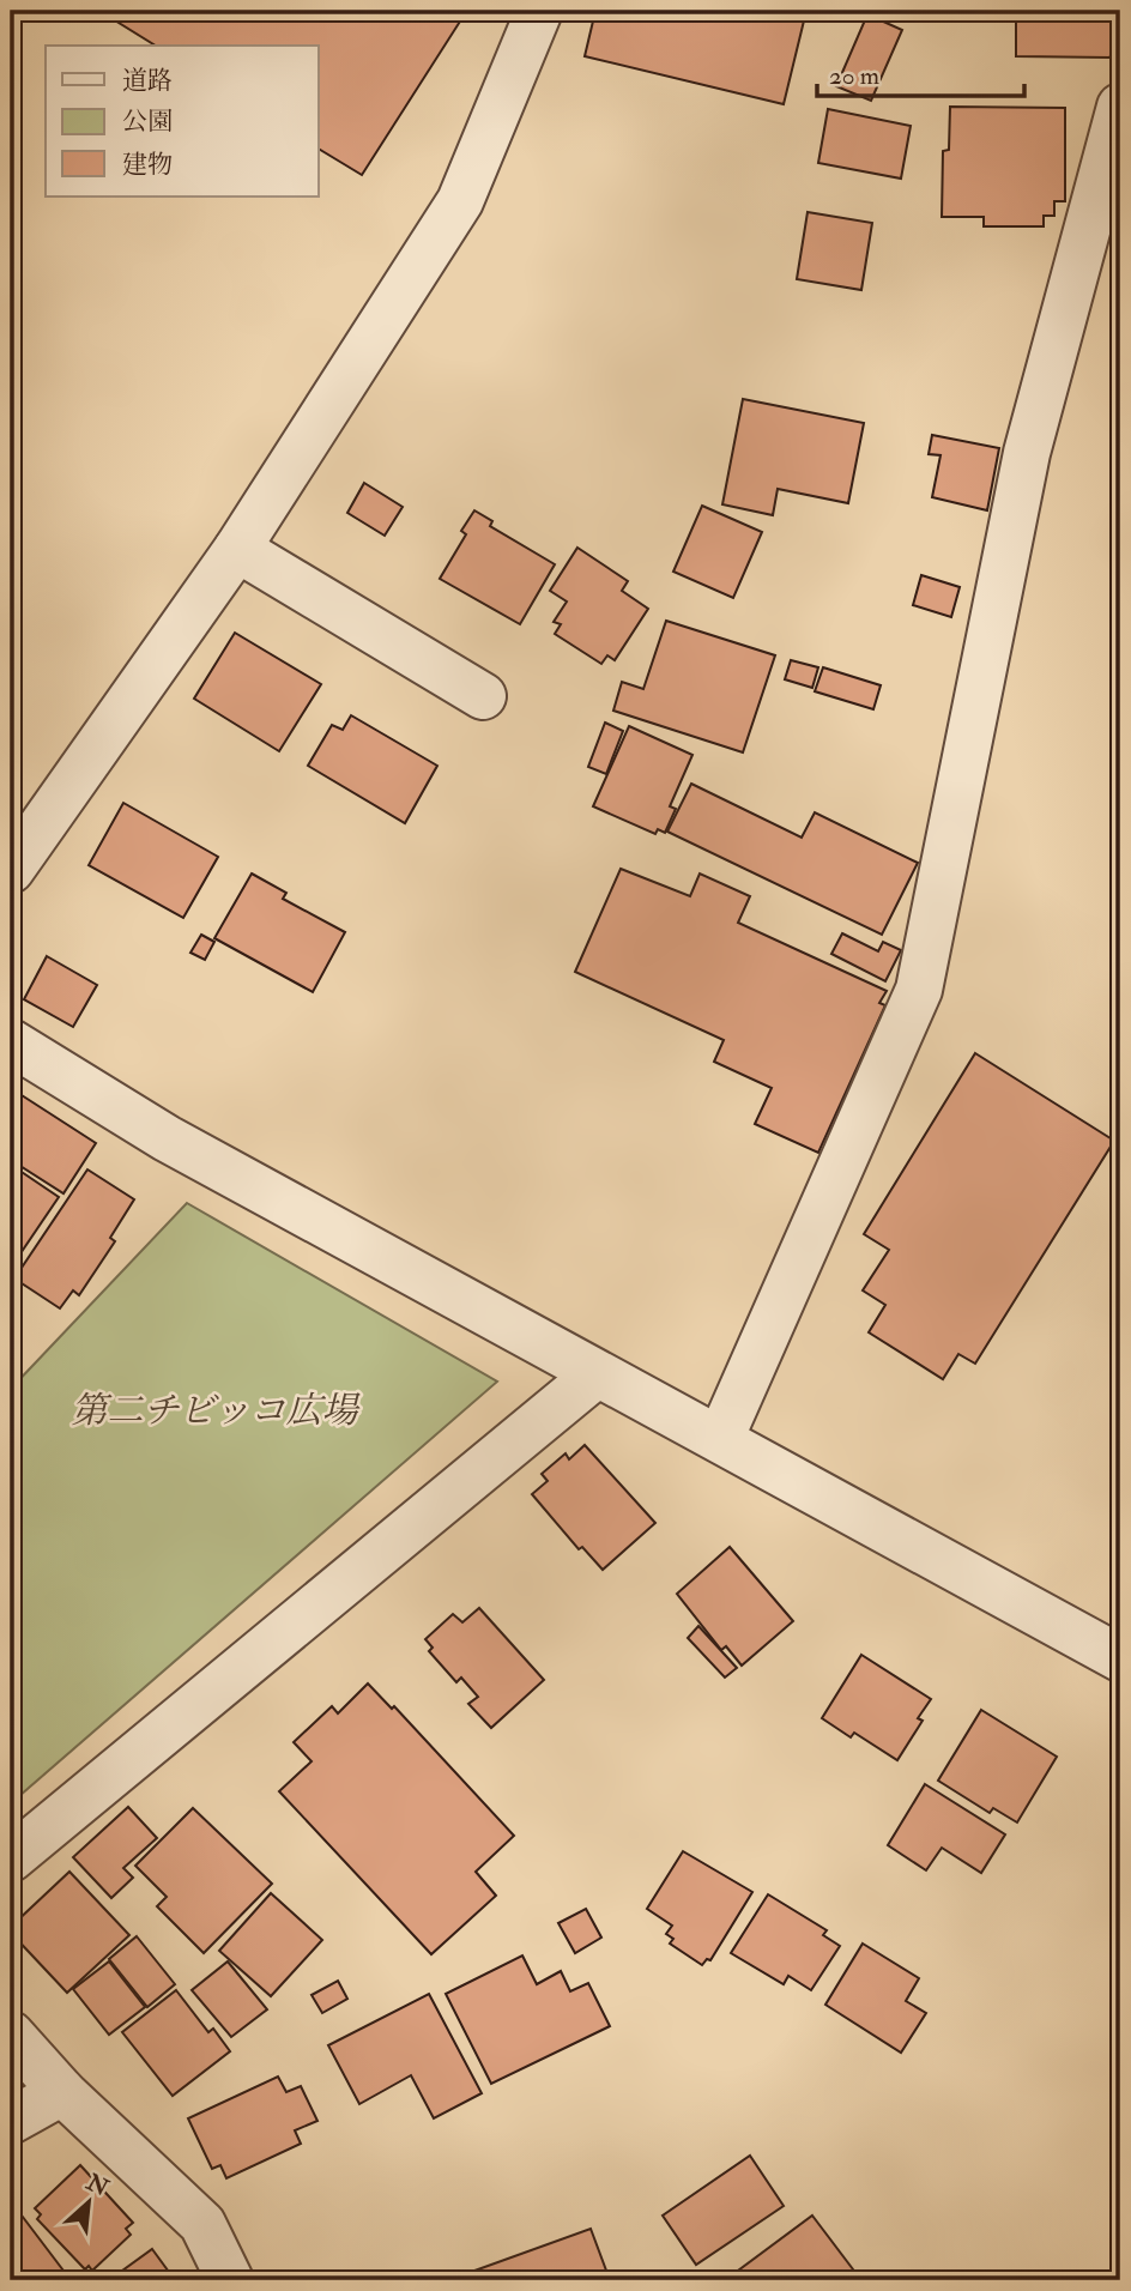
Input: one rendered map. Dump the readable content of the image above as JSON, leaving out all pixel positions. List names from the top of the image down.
{
  "parks": ["第二チビッコ広場"],
  "legend": ["道路", "公園", "建物"],
  "scale_bar": "20 m",
  "north": "top right"
}
